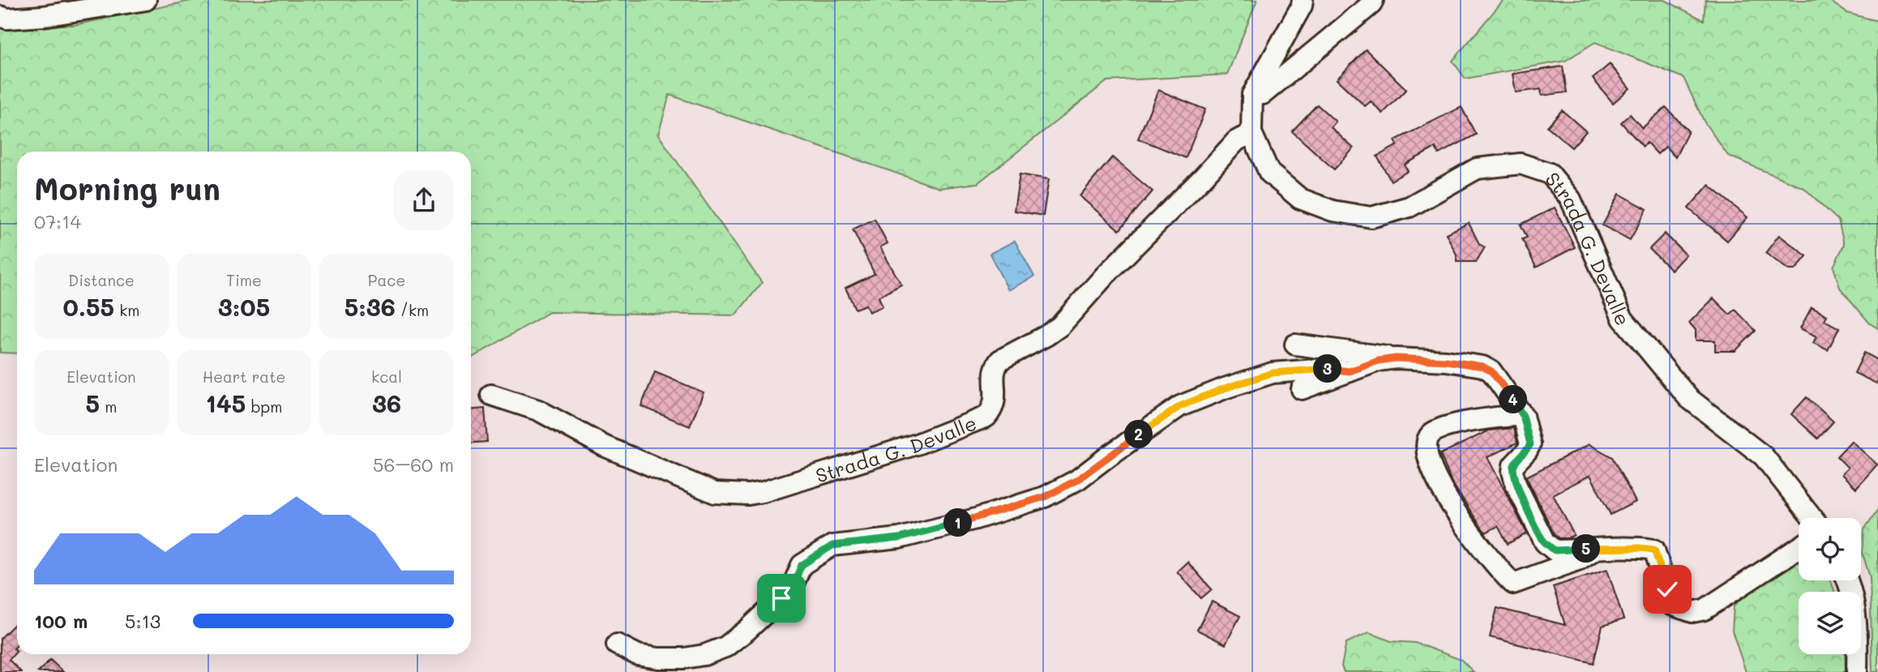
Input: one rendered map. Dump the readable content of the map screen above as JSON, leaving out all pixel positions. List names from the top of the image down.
{
  "streets": {
    "street": ["Strada G. Devalle"]
  },
  "page": {
    "heading": ["Morning run", "07:14"],
    "stats": [
      ["Distance", "0.55 km"],
      ["Time", "3:05"],
      ["Pace", "5:36 /km"],
      ["Elevation", "5 m"],
      ["Heart rate", "145 bpm"],
      ["kcal", "36"]
    ],
    "pins": [
      "3",
      "4",
      "2",
      "1",
      "5"
    ],
    "chart": ["Elevation", "56–60 m"],
    "list": [
      {
        "name": "100 m",
        "note": "5:13"
      }
    ]
  }
}
